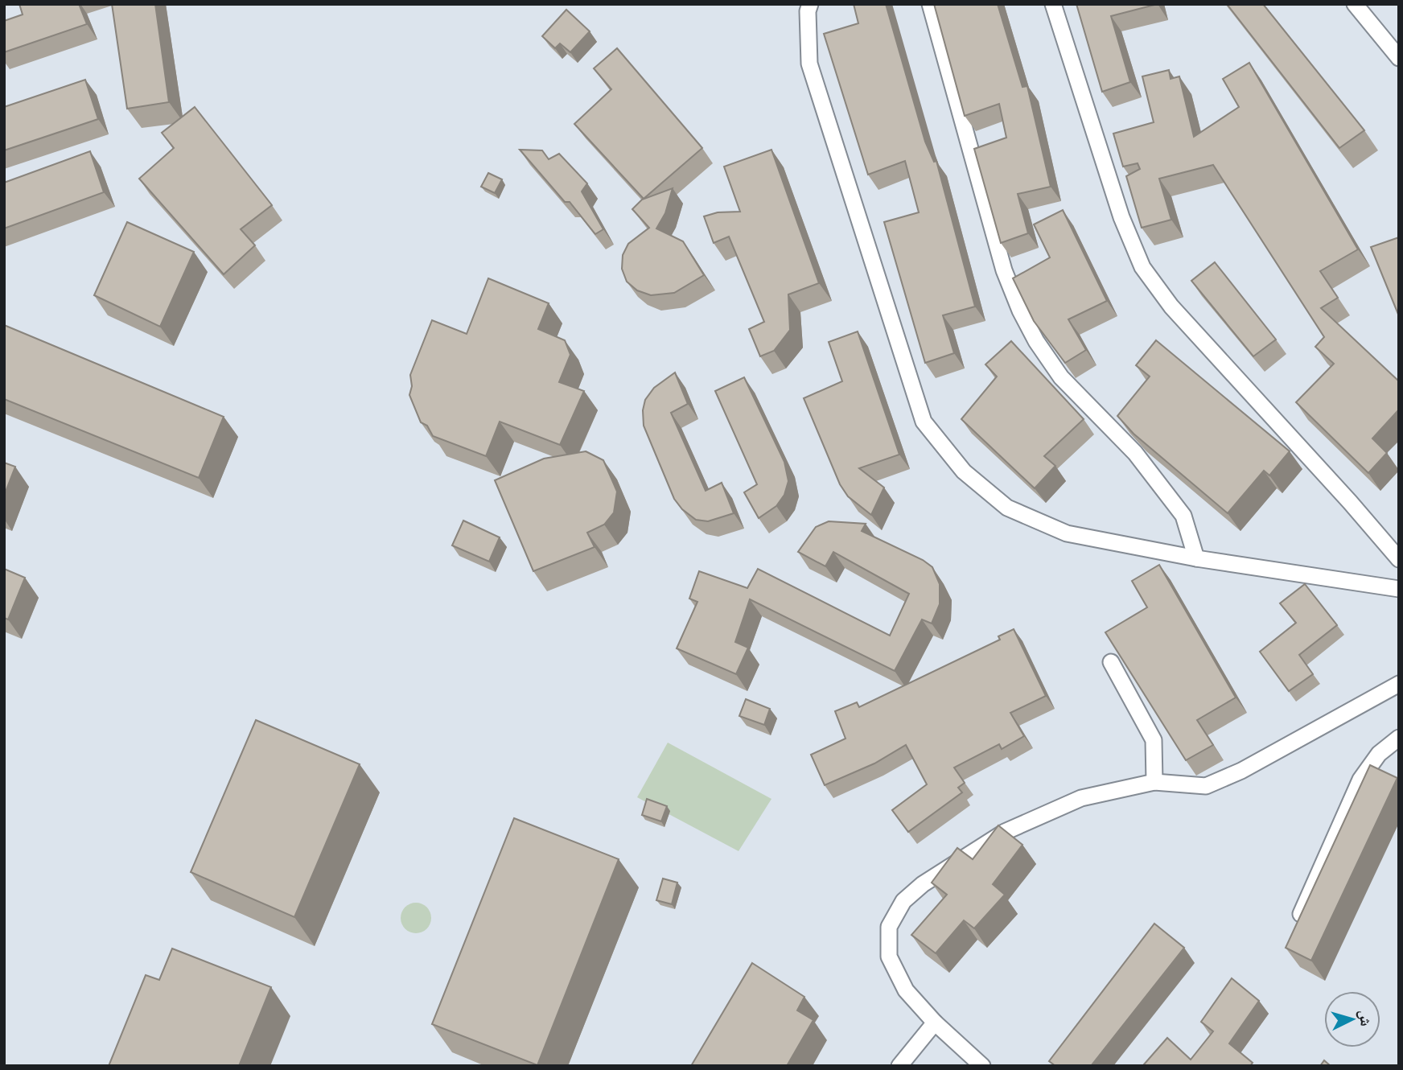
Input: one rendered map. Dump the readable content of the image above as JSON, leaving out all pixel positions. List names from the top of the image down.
{
  "north": "right"
}
